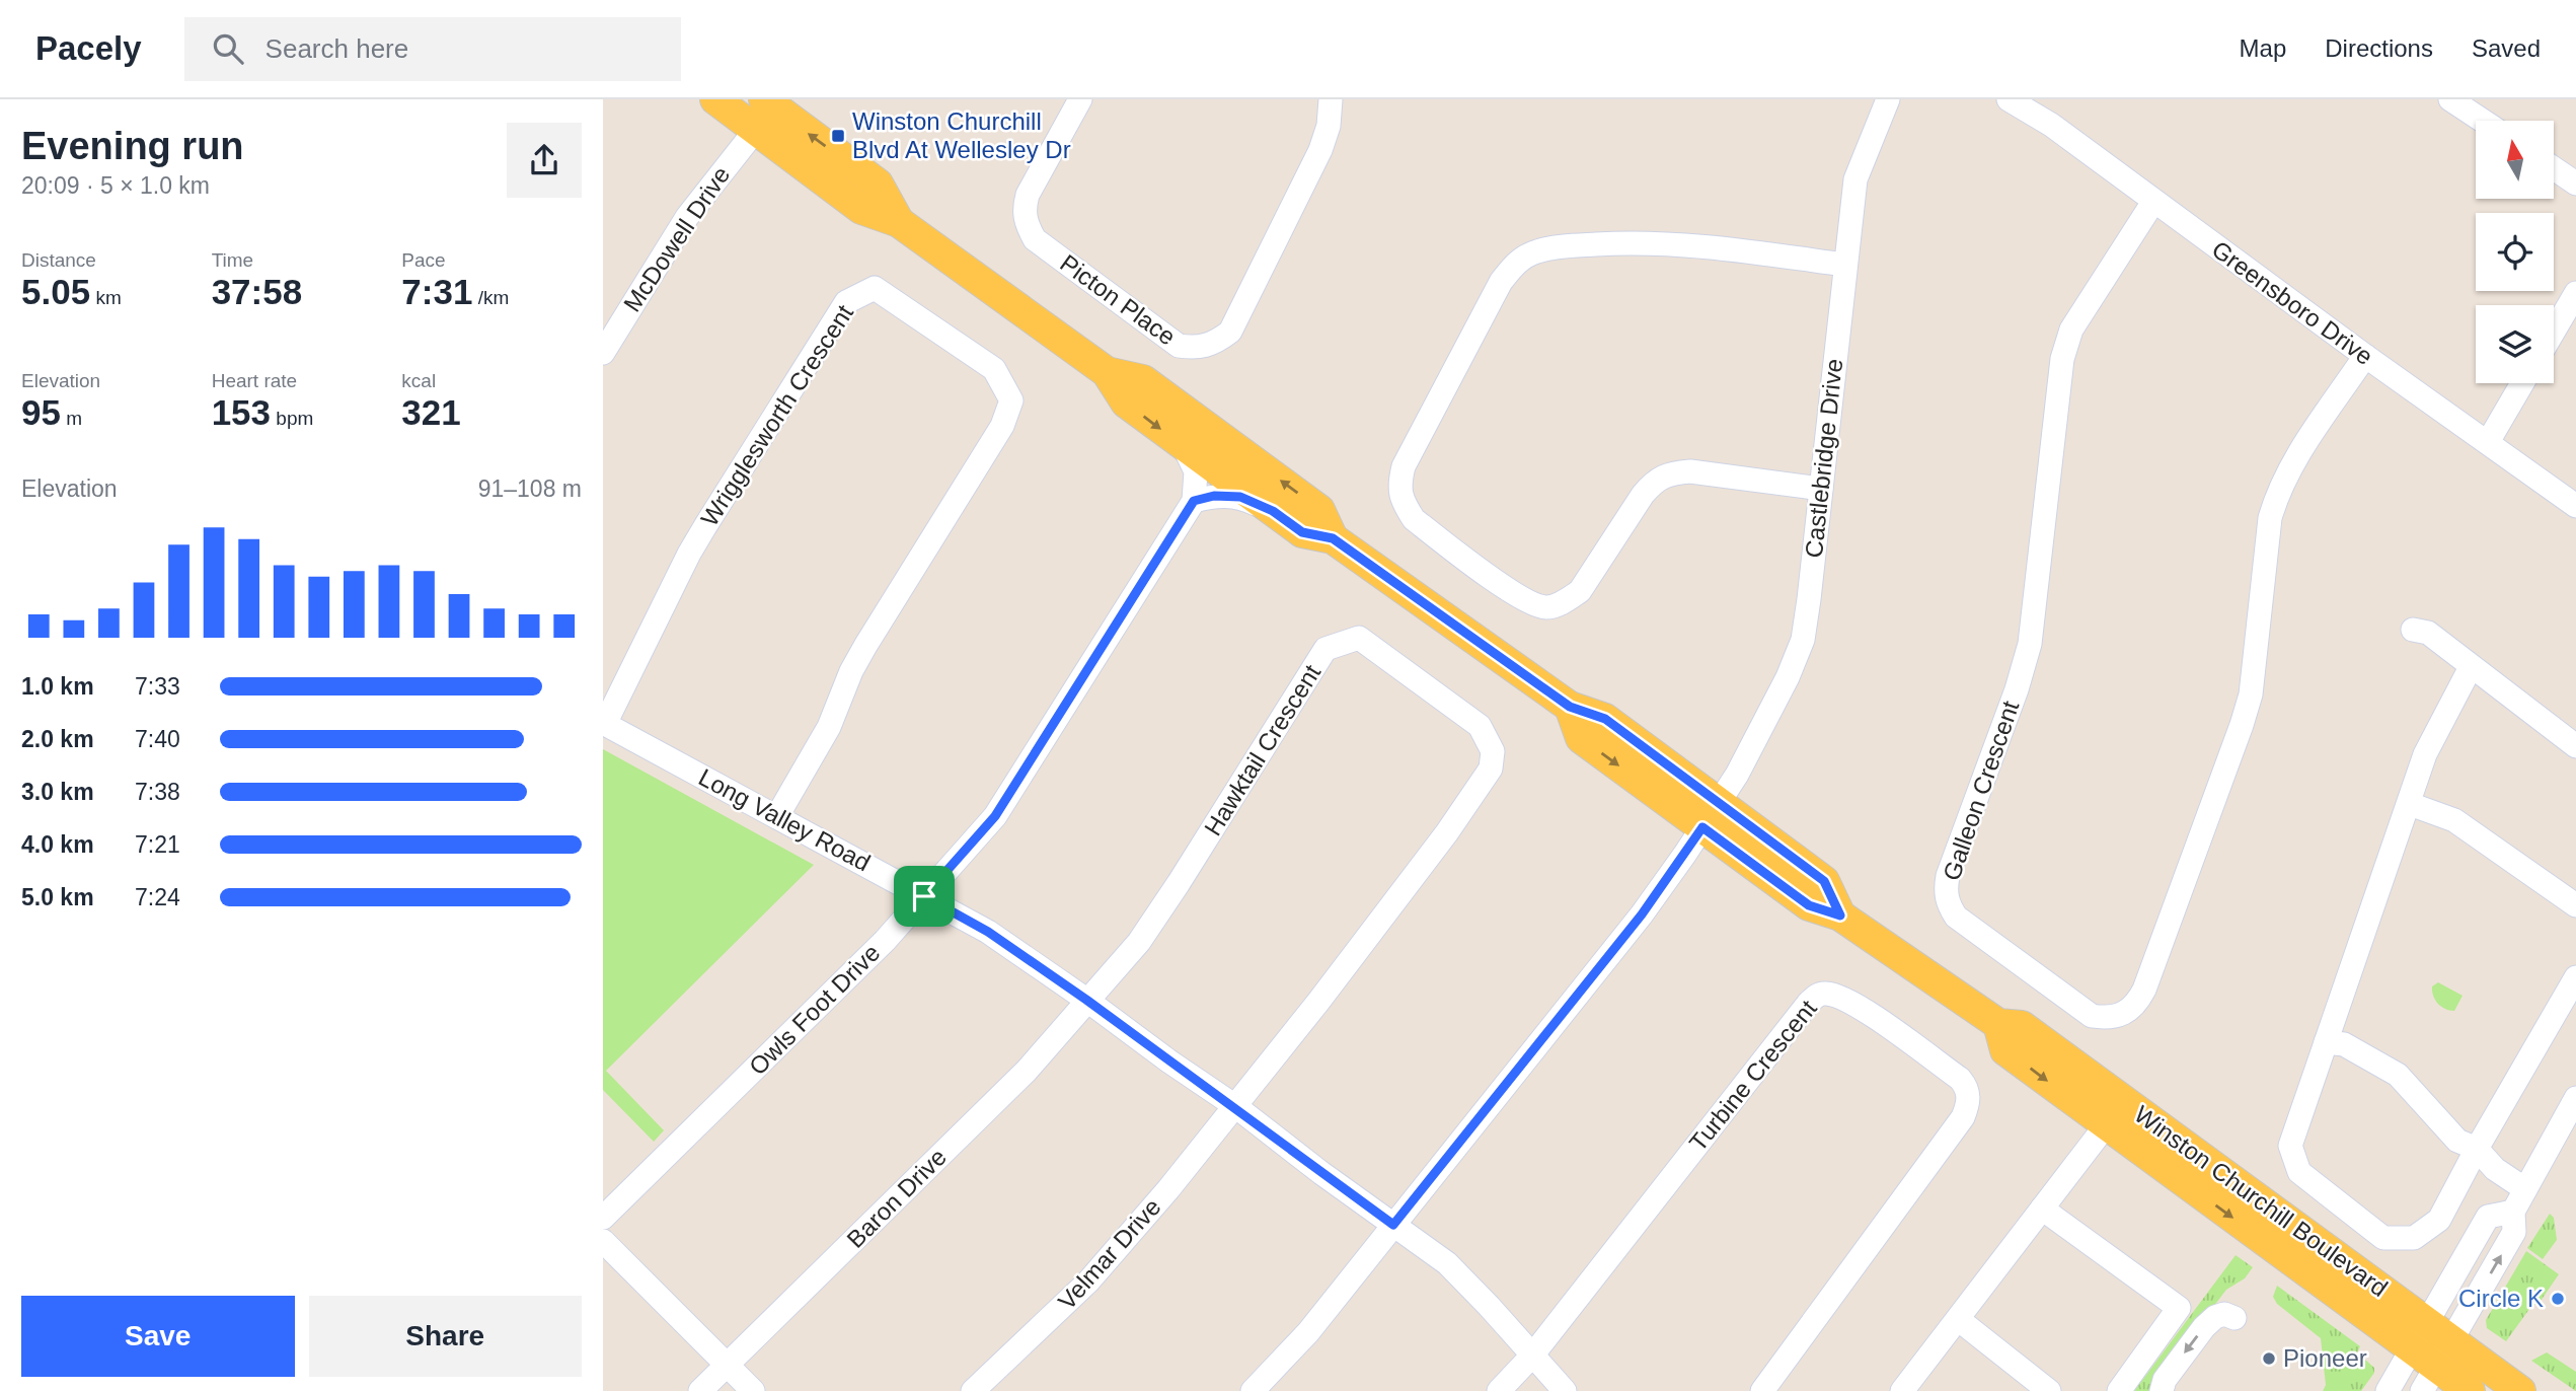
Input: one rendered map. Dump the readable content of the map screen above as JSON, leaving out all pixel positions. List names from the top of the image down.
{
  "streets": {
    "main road": ["Winston Churchill Boulevard"],
    "street": [
      "McDowell Drive",
      "Picton Place",
      "Greensboro Drive",
      "Wrigglesworth Crescent",
      "Castlebridge Drive",
      "Hawktail Crescent",
      "Galleon Crescent",
      "Long Valley Road",
      "Owls Foot Drive",
      "Turbine Crescent",
      "Baron Drive",
      "Velmar Drive"
    ]
  },
  "crossings": [
    ["McDowell Drive", "Winston Churchill Boulevard"],
    ["Greensboro Drive", "Galleon Crescent"],
    ["Wrigglesworth Crescent", "Long Valley Road"],
    ["Castlebridge Drive", "Long Valley Road"],
    ["Castlebridge Drive", "Winston Churchill Boulevard"],
    ["Hawktail Crescent", "Long Valley Road"],
    ["Hawktail Crescent", "Baron Drive"],
    ["Hawktail Crescent", "Velmar Drive"],
    ["Long Valley Road", "Owls Foot Drive"],
    ["Long Valley Road", "Turbine Crescent"],
    ["Long Valley Road", "Baron Drive"],
    ["Long Valley Road", "Velmar Drive"]
  ],
  "places": {
    "transit": ["Winston Churchill Blvd At Wellesley Dr"],
    "other": ["Circle K", "Pioneer"]
  },
  "north": "top",
  "page": {
    "header": "Pacely",
    "search": "Search here",
    "nav": ["Map", "Directions", "Saved"],
    "heading": ["Evening run", "20:09 · 5 × 1.0 km"],
    "stats": [
      ["Distance", "5.05 km"],
      ["Time", "37:58"],
      ["Pace", "7:31 /km"],
      ["Elevation", "95 m"],
      ["Heart rate", "153 bpm"],
      ["kcal", "321"]
    ],
    "chart": ["Elevation", "91–108 m"],
    "list": [
      {
        "name": "1.0 km",
        "note": "7:33"
      },
      {
        "name": "2.0 km",
        "note": "7:40"
      },
      {
        "name": "3.0 km",
        "note": "7:38"
      },
      {
        "name": "4.0 km",
        "note": "7:21"
      },
      {
        "name": "5.0 km",
        "note": "7:24"
      }
    ],
    "buttons": ["Save", "Share"]
  }
}
